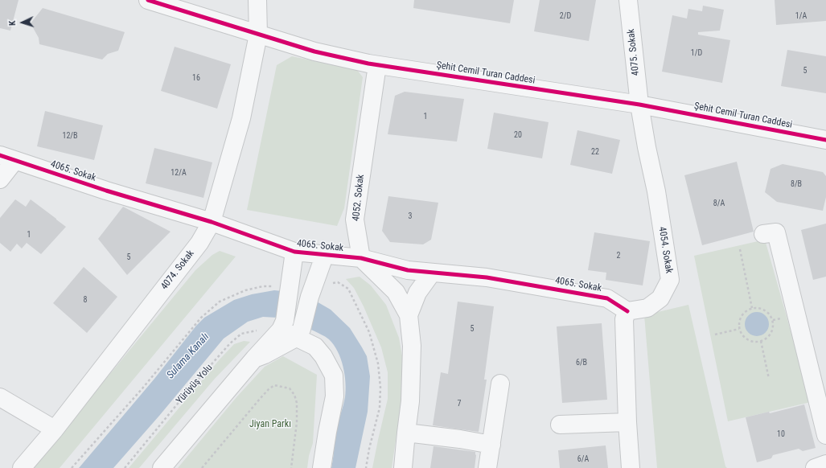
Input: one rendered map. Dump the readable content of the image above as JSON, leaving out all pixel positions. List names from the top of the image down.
{
  "streets": {
    "street": [
      "4075. Sokak",
      "Şehit Cemil Turan Caddesi",
      "4065. Sokak",
      "4052. Sokak",
      "4054. Sokak",
      "4074. Sokak"
    ],
    "path": ["Yürüyüş Yolu"]
  },
  "crossings": [
    ["4075. Sokak", "Şehit Cemil Turan Caddesi"],
    ["4075. Sokak", "4054. Sokak"],
    ["Şehit Cemil Turan Caddesi", "4052. Sokak"],
    ["Şehit Cemil Turan Caddesi", "4054. Sokak"],
    ["Şehit Cemil Turan Caddesi", "4074. Sokak"],
    ["4065. Sokak", "4052. Sokak"],
    ["4065. Sokak", "4054. Sokak"],
    ["4065. Sokak", "4074. Sokak"]
  ],
  "water": ["Sulama Kanalı"],
  "parks": ["Jiyan Parkı"],
  "house_numbers": [
    "2/D",
    "1/A",
    "1/D",
    "5",
    "16",
    "1",
    "20",
    "12/B",
    "22",
    "12/A",
    "8/B",
    "8/A",
    "3",
    "1",
    "2",
    "5",
    "8",
    "5",
    "6/B",
    "7",
    "10",
    "6/A"
  ],
  "north": "left"
}
